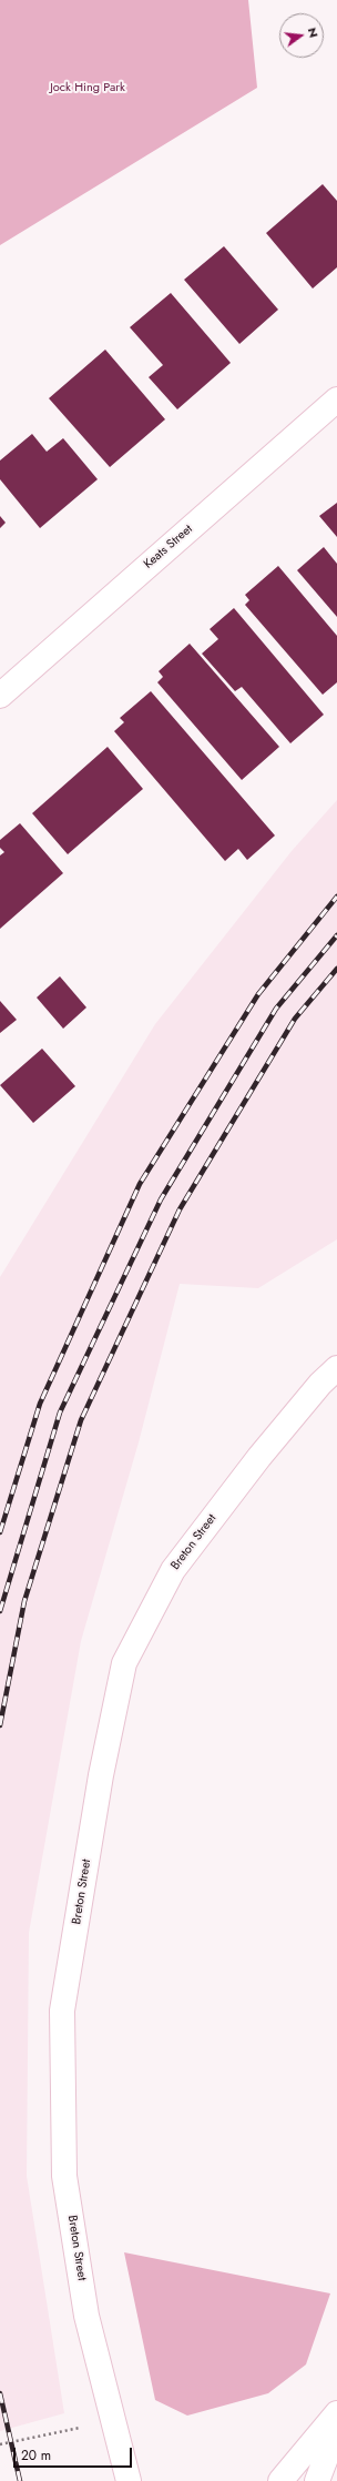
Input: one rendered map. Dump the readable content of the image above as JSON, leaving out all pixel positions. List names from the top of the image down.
{
  "streets": {
    "street": ["Keats Street", "Breton Street"]
  },
  "parks": ["Jock Hing Park"],
  "scale_bar": "20 m",
  "north": "right"
}
